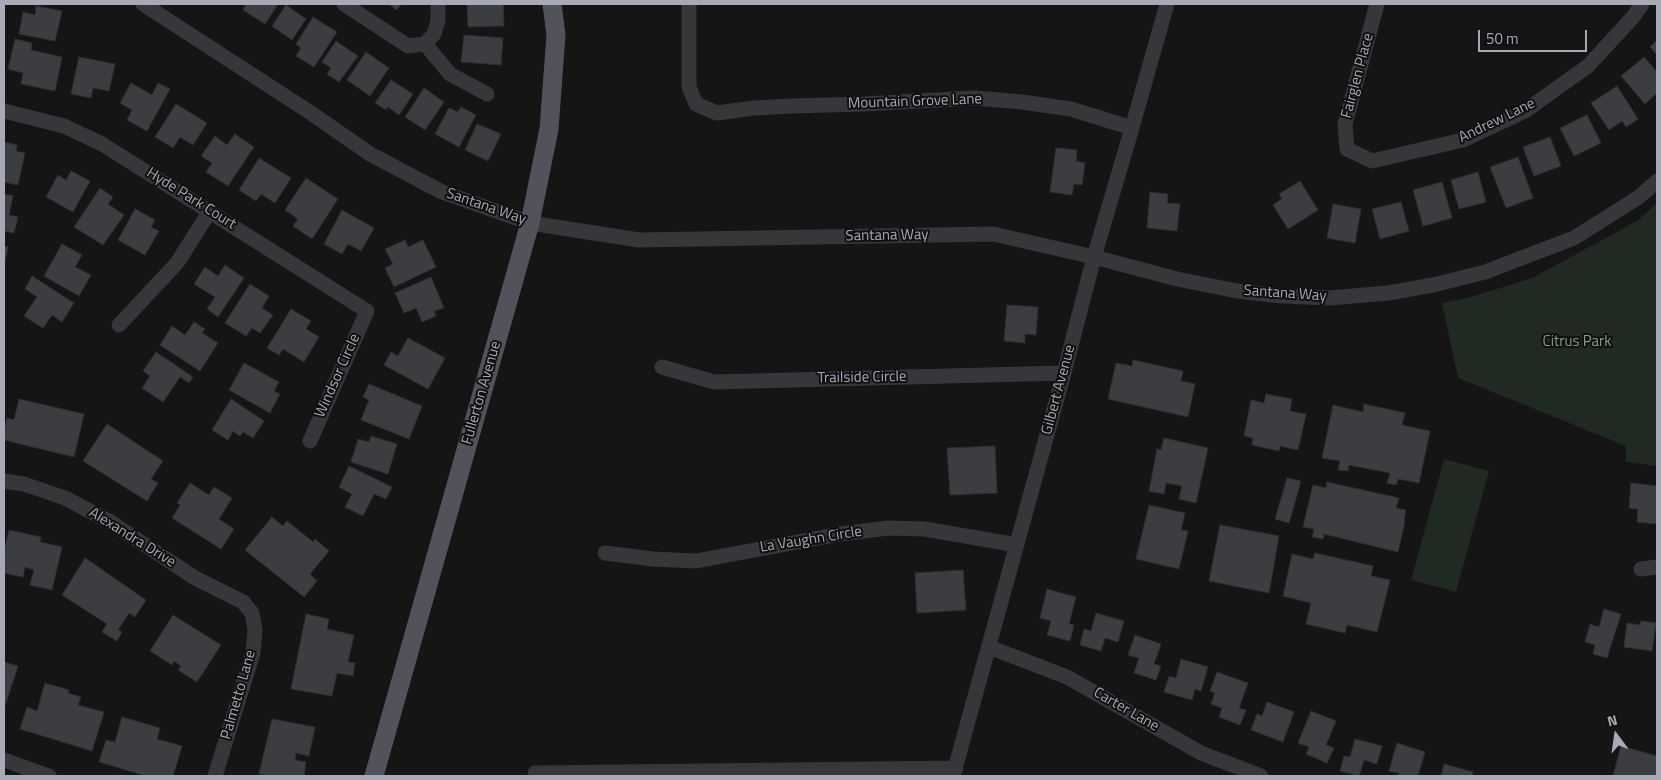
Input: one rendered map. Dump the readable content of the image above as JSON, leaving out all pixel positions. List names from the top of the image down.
{
  "streets": {
    "main road": ["Fullerton Avenue"],
    "street": [
      "Fairglen Place",
      "Mountain Grove Lane",
      "Andrew Lane",
      "Hyde Park Court",
      "Santana Way",
      "Windsor Circle",
      "Trailside Circle",
      "Gilbert Avenue",
      "Alexandra Drive",
      "La Vaughn Circle",
      "Palmetto Lane",
      "Carter Lane"
    ]
  },
  "crossings": [
    ["Fairglen Place", "Andrew Lane"],
    ["Mountain Grove Lane", "Gilbert Avenue"],
    ["Hyde Park Court", "Windsor Circle"],
    ["Santana Way", "Gilbert Avenue"],
    ["Santana Way", "Fullerton Avenue"],
    ["Trailside Circle", "Gilbert Avenue"],
    ["Gilbert Avenue", "La Vaughn Circle"],
    ["Gilbert Avenue", "Carter Lane"],
    ["Alexandra Drive", "Palmetto Lane"]
  ],
  "parks": ["Citrus Park"],
  "scale_bar": "50 m",
  "north": "top"
}
